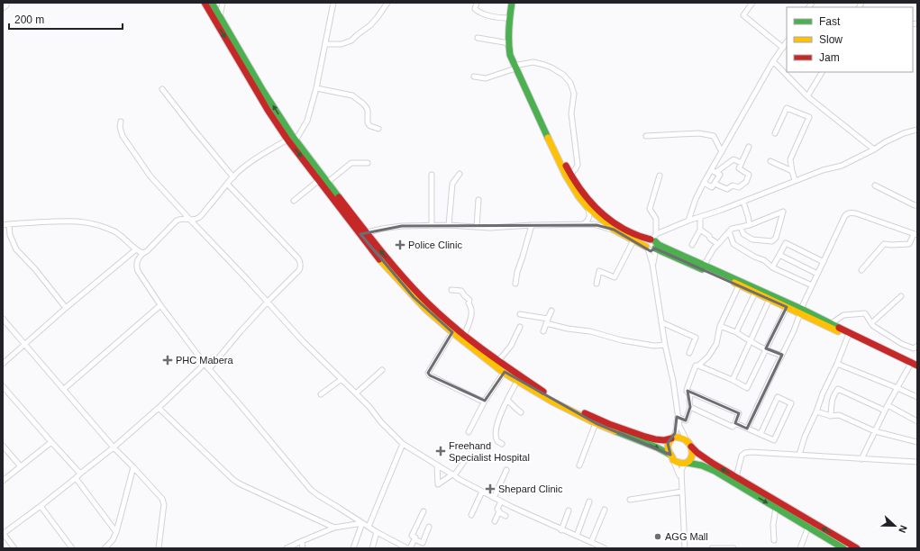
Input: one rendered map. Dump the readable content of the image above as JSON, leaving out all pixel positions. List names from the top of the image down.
{
  "places": {
    "health": [
      "Police Clinic",
      "PHC Mabera",
      "Freehand Specialist Hospital",
      "Shepard Clinic"
    ],
    "other": ["AGG Mall"]
  },
  "legend": ["Fast", "Slow", "Jam"],
  "scale_bar": "200 m",
  "north": "right"
}
